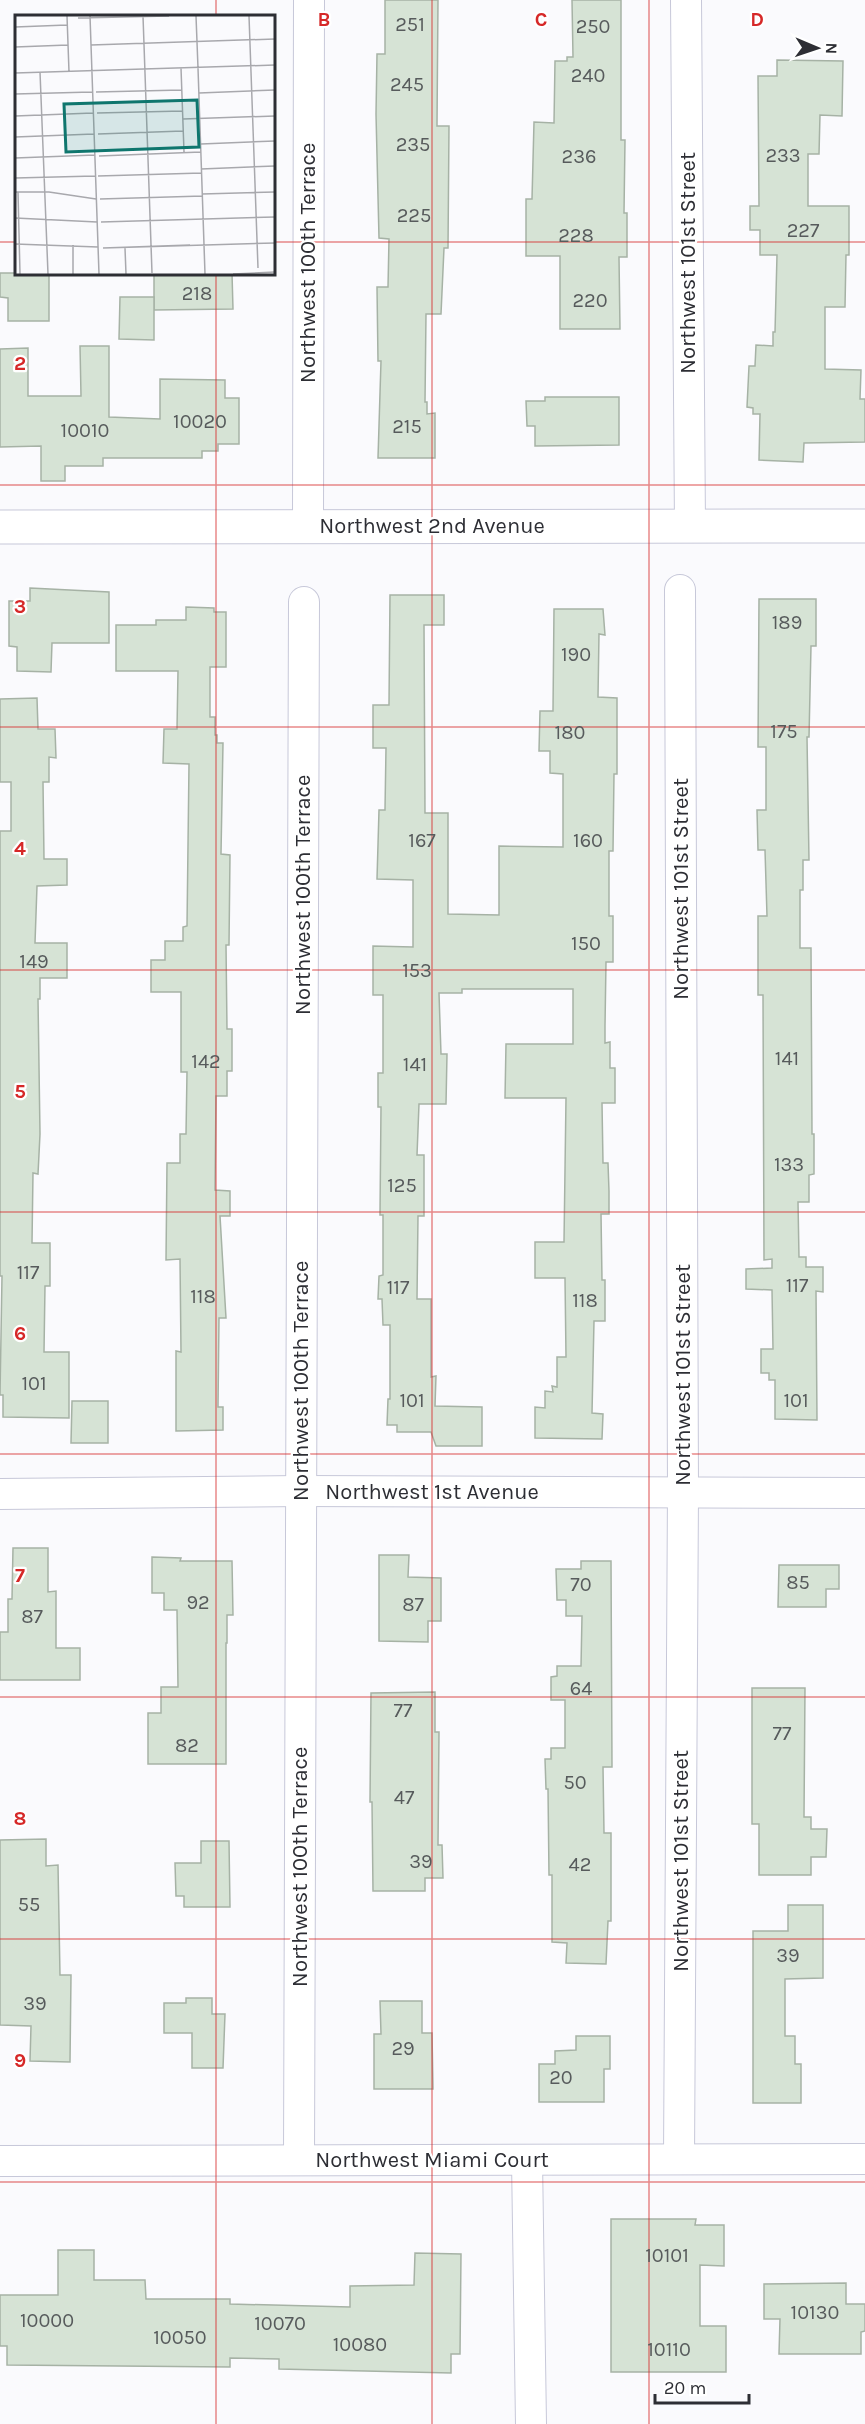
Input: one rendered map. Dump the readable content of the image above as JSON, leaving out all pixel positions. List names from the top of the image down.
{
  "streets": {
    "street": [
      "Northwest 100th Terrace",
      "Northwest 101st Street",
      "Northwest 2nd Avenue",
      "Northwest 1st Avenue",
      "Northwest Miami Court"
    ]
  },
  "crossings": [
    ["Northwest 100th Terrace", "Northwest 2nd Avenue"],
    ["Northwest 100th Terrace", "Northwest 1st Avenue"],
    ["Northwest 100th Terrace", "Northwest Miami Court"],
    ["Northwest 101st Street", "Northwest 2nd Avenue"],
    ["Northwest 101st Street", "Northwest 1st Avenue"],
    ["Northwest 101st Street", "Northwest Miami Court"]
  ],
  "house_numbers": [
    "251",
    "250",
    "240",
    "245",
    "235",
    "233",
    "236",
    "225",
    "227",
    "228",
    "218",
    "220",
    "10020",
    "215",
    "10010",
    "189",
    "190",
    "175",
    "180",
    "167",
    "160",
    "150",
    "149",
    "153",
    "141",
    "142",
    "141",
    "133",
    "125",
    "117",
    "117",
    "117",
    "118",
    "118",
    "101",
    "101",
    "101",
    "85",
    "70",
    "92",
    "87",
    "87",
    "64",
    "77",
    "77",
    "82",
    "50",
    "47",
    "39",
    "42",
    "55",
    "39",
    "39",
    "29",
    "20",
    "10101",
    "10130",
    "10000",
    "10070",
    "10050",
    "10080",
    "10110"
  ],
  "scale_bar": "20 m",
  "north": "right",
  "grid": {
    "columns": ["B", "C", "D"],
    "rows": [
      "2",
      "3",
      "4",
      "5",
      "6",
      "7",
      "8",
      "9"
    ]
  }
}
